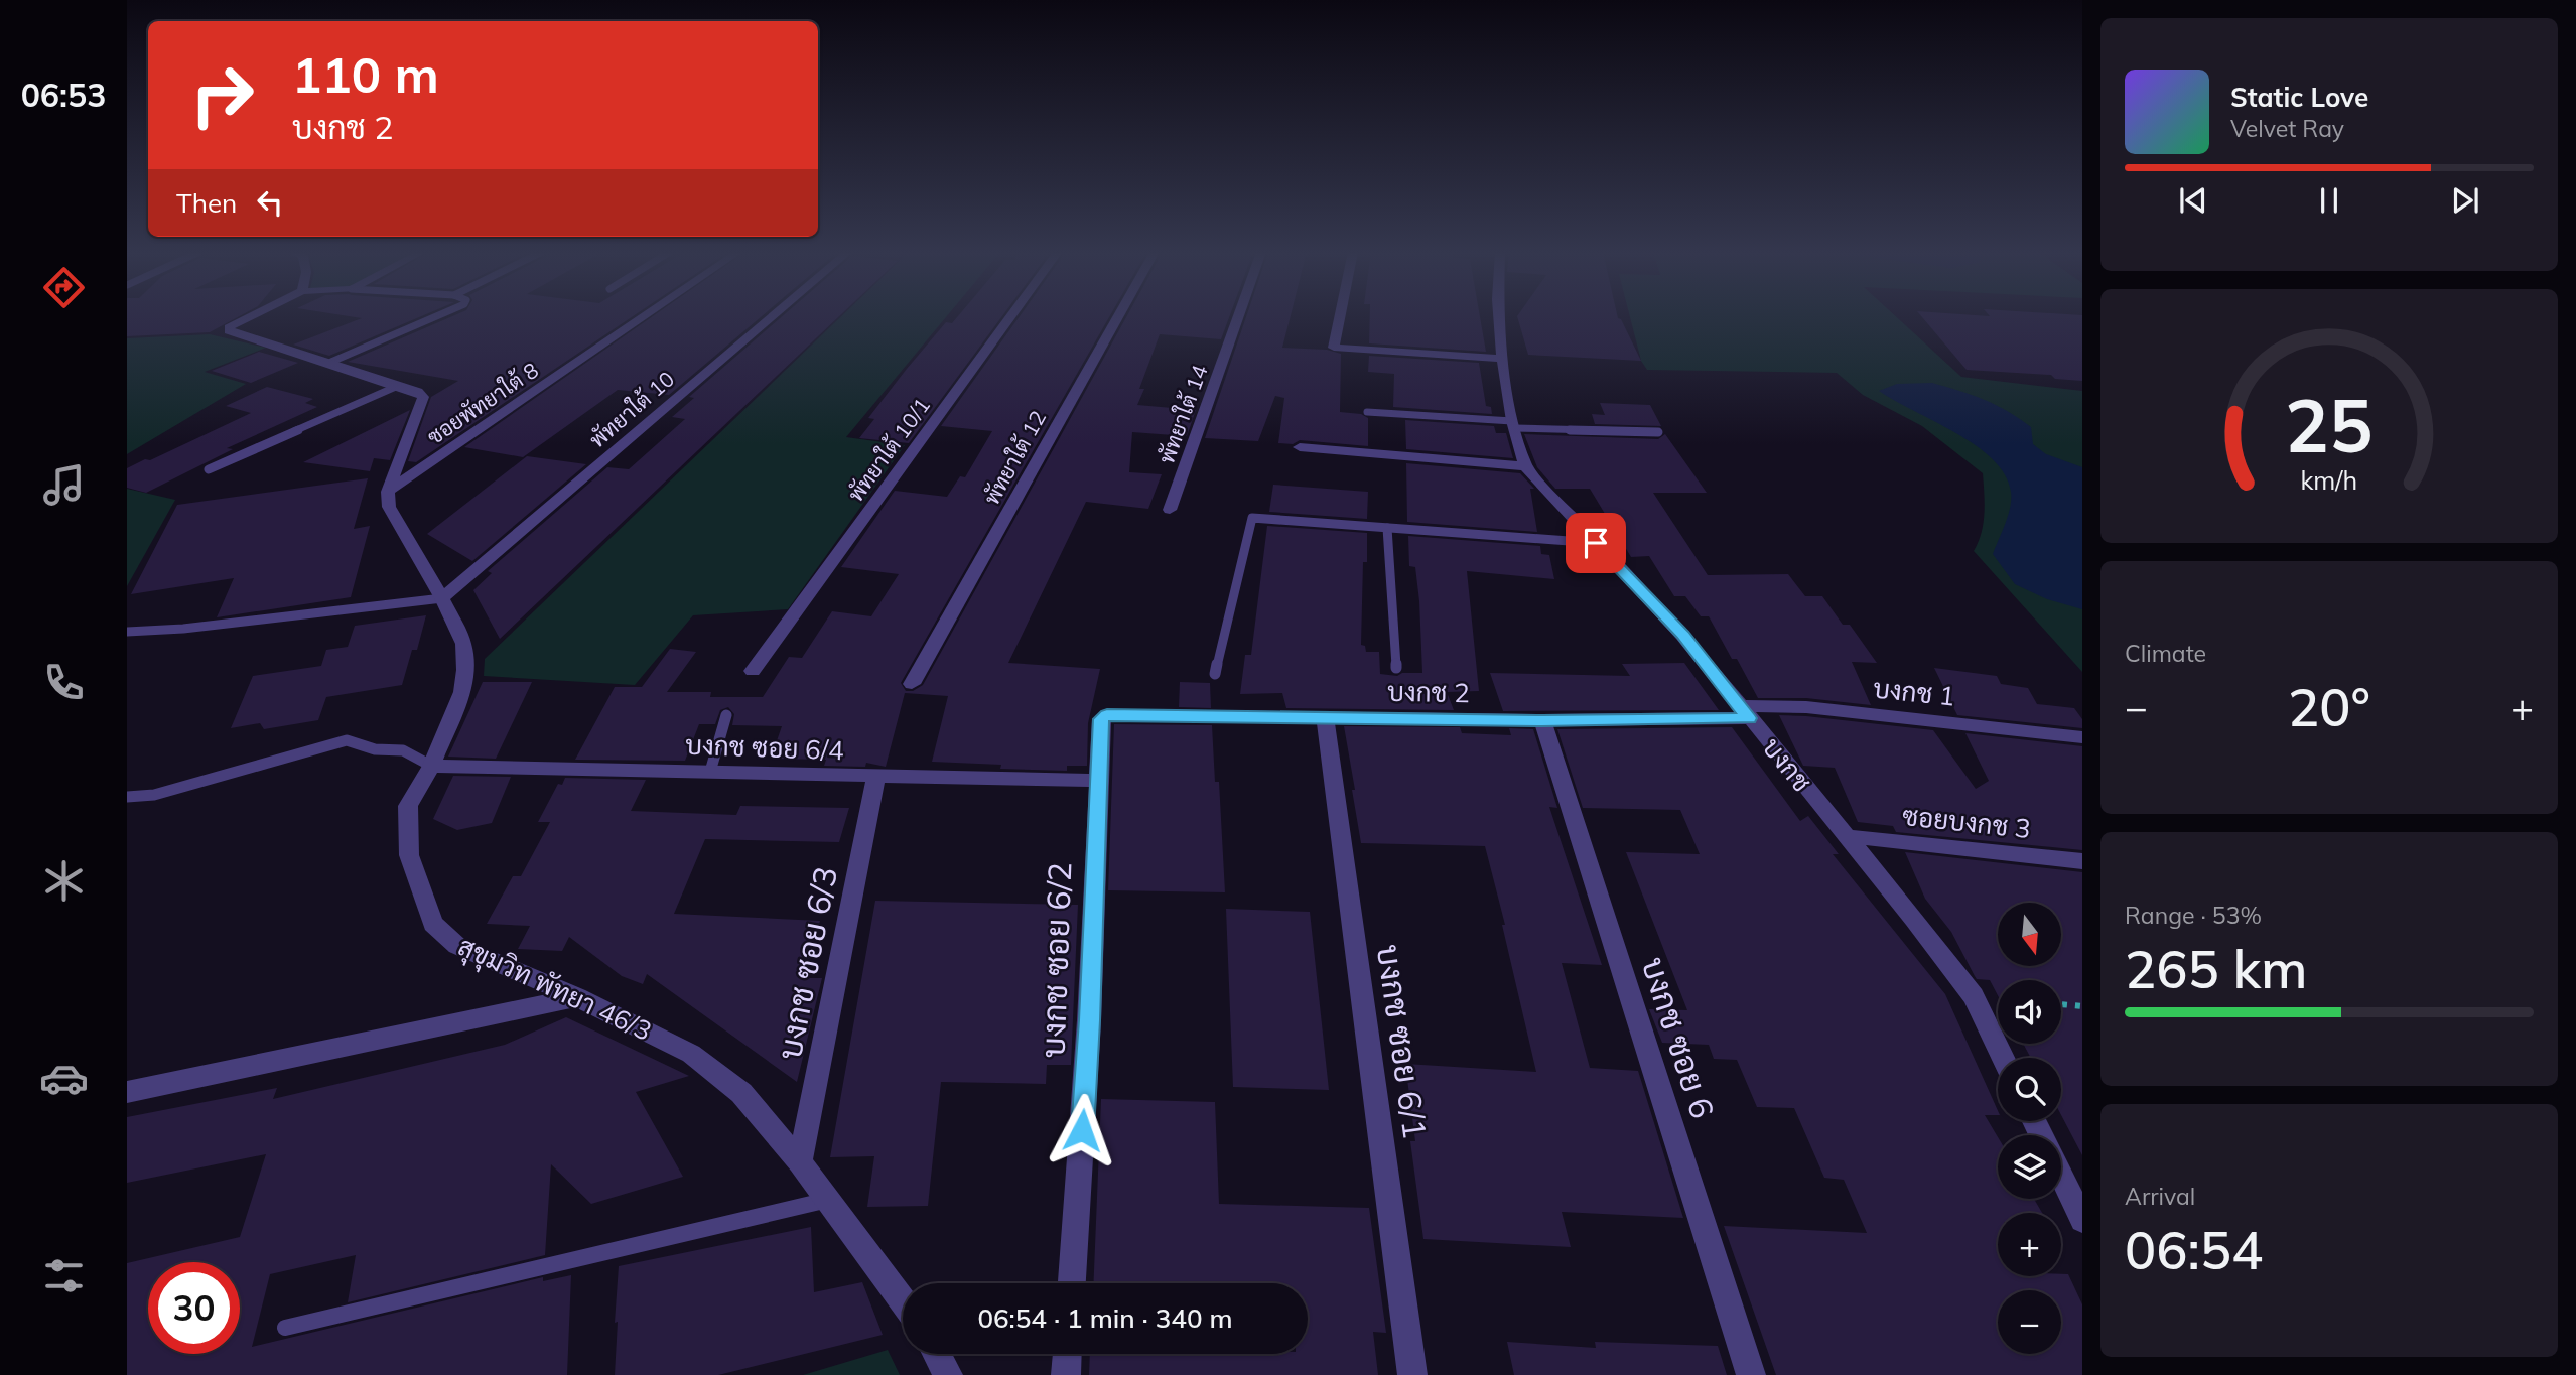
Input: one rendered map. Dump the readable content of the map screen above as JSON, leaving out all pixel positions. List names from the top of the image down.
{
  "streets": {
    "street": [
      "ซอยพัทยาใต้ 8",
      "พัทยาใต้ 10",
      "พัทยาใต้ 14",
      "พัทยาใต้ 10/1",
      "พัทยาใต้ 12",
      "บงกช 2",
      "บงกช 1",
      "บงกช ซอย 6/4",
      "บงกช",
      "ซอยบงกช 3",
      "บงกช ซอย 6/2",
      "บงกช ซอย 6/3",
      "สุขุมวิท พัทยา 46/3",
      "บงกช ซอย 6",
      "บงกช ซอย 6/1"
    ]
  },
  "crossings": [
    ["ซอยพัทยาใต้ 8", "สุขุมวิท พัทยา 46/3"],
    ["พัทยาใต้ 10", "สุขุมวิท พัทยา 46/3"],
    ["บงกช 2", "บงกช 1"],
    ["บงกช 2", "บงกช"],
    ["บงกช 2", "บงกช ซอย 6/2"],
    ["บงกช 2", "บงกช ซอย 6"],
    ["บงกช 2", "บงกช ซอย 6/1"],
    ["บงกช 1", "บงกช"],
    ["บงกช ซอย 6/4", "บงกช ซอย 6/2"],
    ["บงกช ซอย 6/4", "บงกช ซอย 6/3"],
    ["บงกช ซอย 6/4", "สุขุมวิท พัทยา 46/3"],
    ["บงกช", "ซอยบงกช 3"],
    ["บงกช ซอย 6/3", "สุขุมวิท พัทยา 46/3"]
  ],
  "north": "bottom",
  "page": {
    "tabs": "06:53",
    "turn": ["110 m", "บงกช 2"],
    "song": ["Static Love", "Velvet Ray"],
    "then": "Then",
    "tile": [
      "Climate",
      ["Range · 53%", "265 km"],
      ["Arrival", "06:54"]
    ],
    "heat": ["−", "20°", "+"],
    "map_buttons": ["+", "−"],
    "limit": "30",
    "trip": "06:54 · 1 min · 340 m",
    "gauge": ["25", "km/h"]
  }
}
